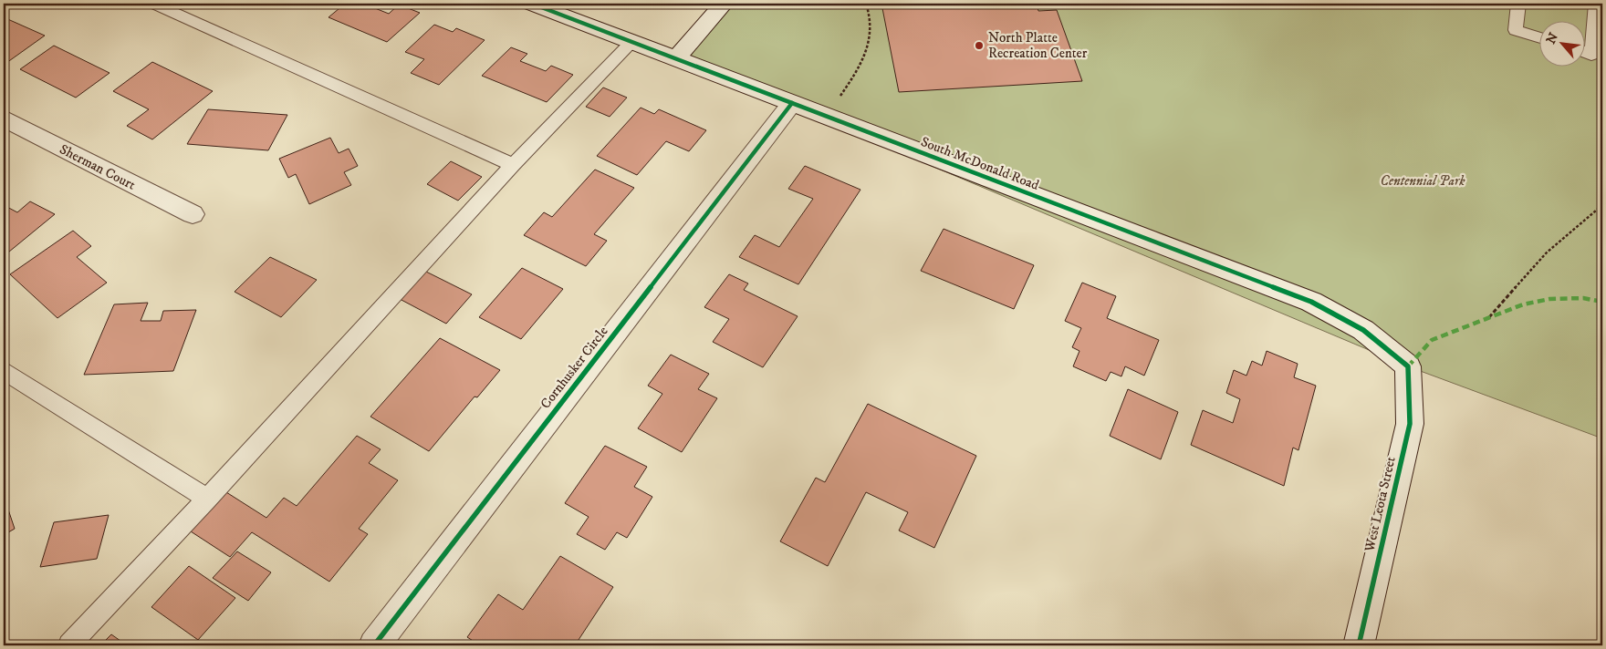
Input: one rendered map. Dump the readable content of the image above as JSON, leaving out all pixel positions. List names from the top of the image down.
{
  "streets": {
    "street": [
      "South McDonald Road",
      "Sherman Court",
      "Cornhusker Circle",
      "West Leota Street"
    ]
  },
  "crossings": [
    ["South McDonald Road", "Cornhusker Circle"],
    ["South McDonald Road", "West Leota Street"]
  ],
  "parks": ["Centennial Park"],
  "places": ["North Platte Recreation Center"],
  "north": "top left"
}
